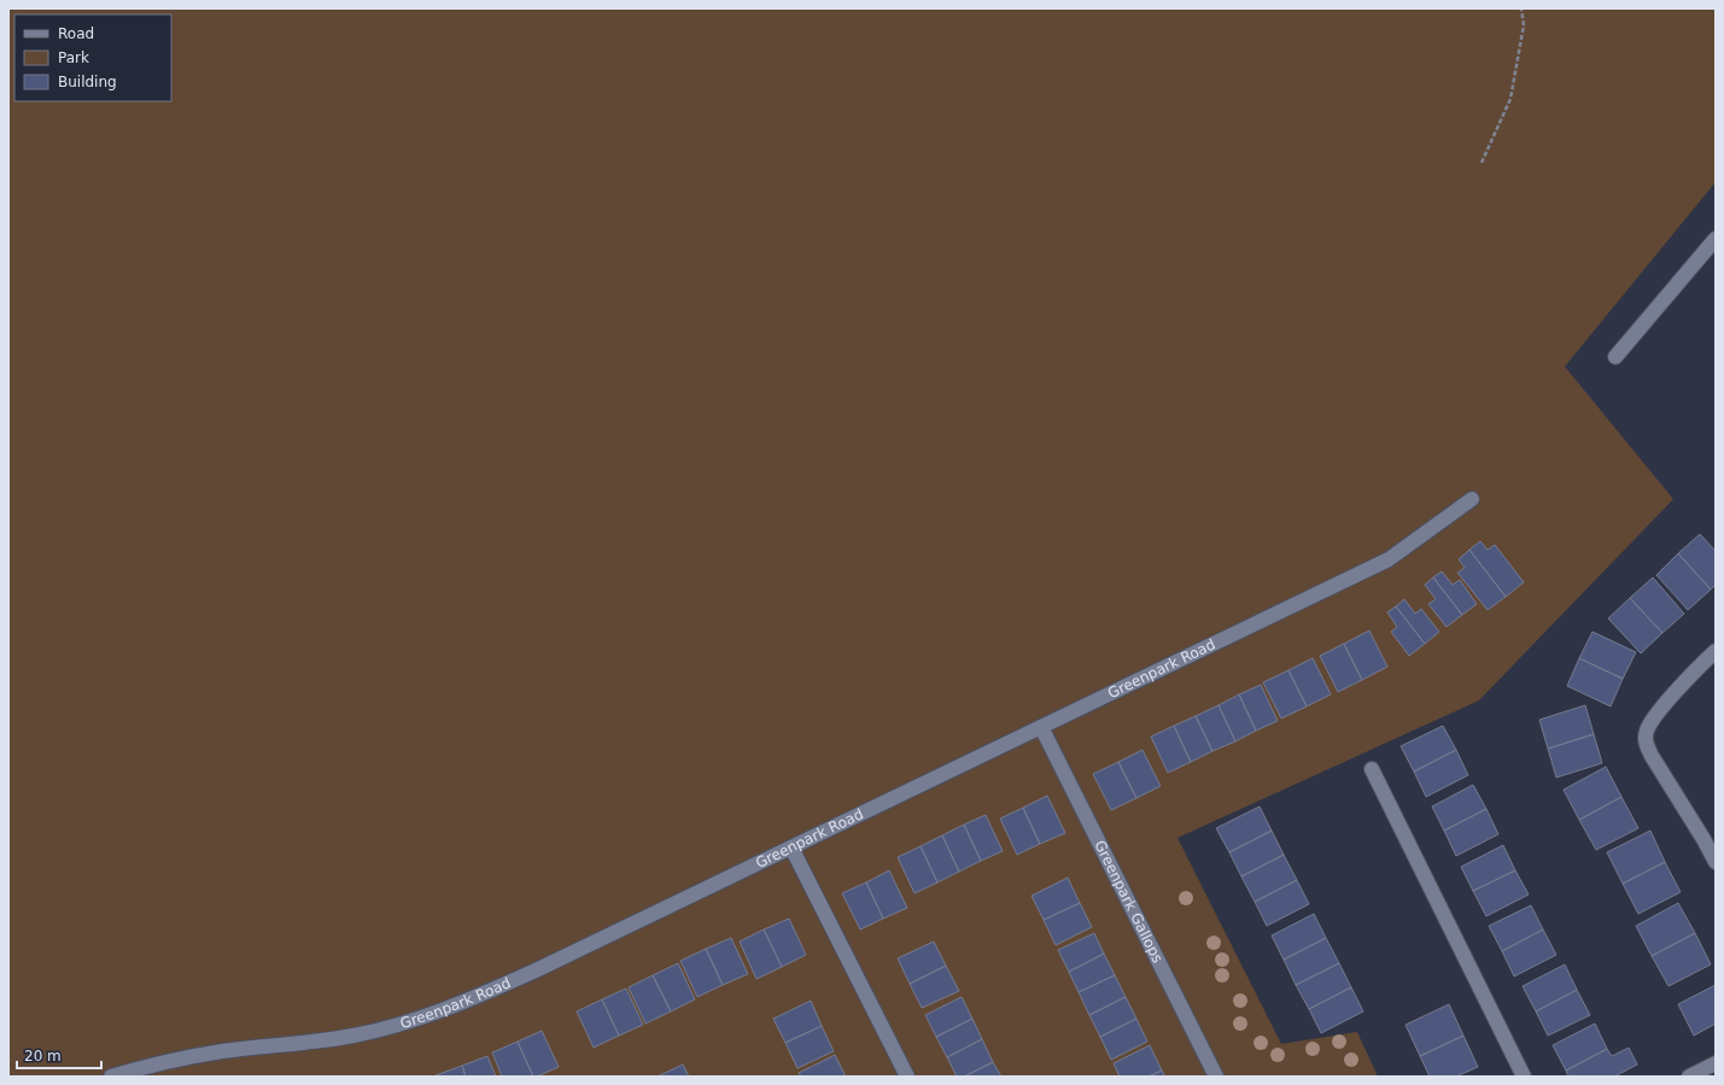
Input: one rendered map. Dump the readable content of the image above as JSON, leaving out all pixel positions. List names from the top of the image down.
{
  "streets": {
    "street": ["Greenpark Road", "Greenpark Gallops"]
  },
  "crossings": [
    ["Greenpark Road", "Greenpark Gallops"]
  ],
  "legend": ["Road", "Park", "Building"],
  "scale_bar": "20 m"
}
